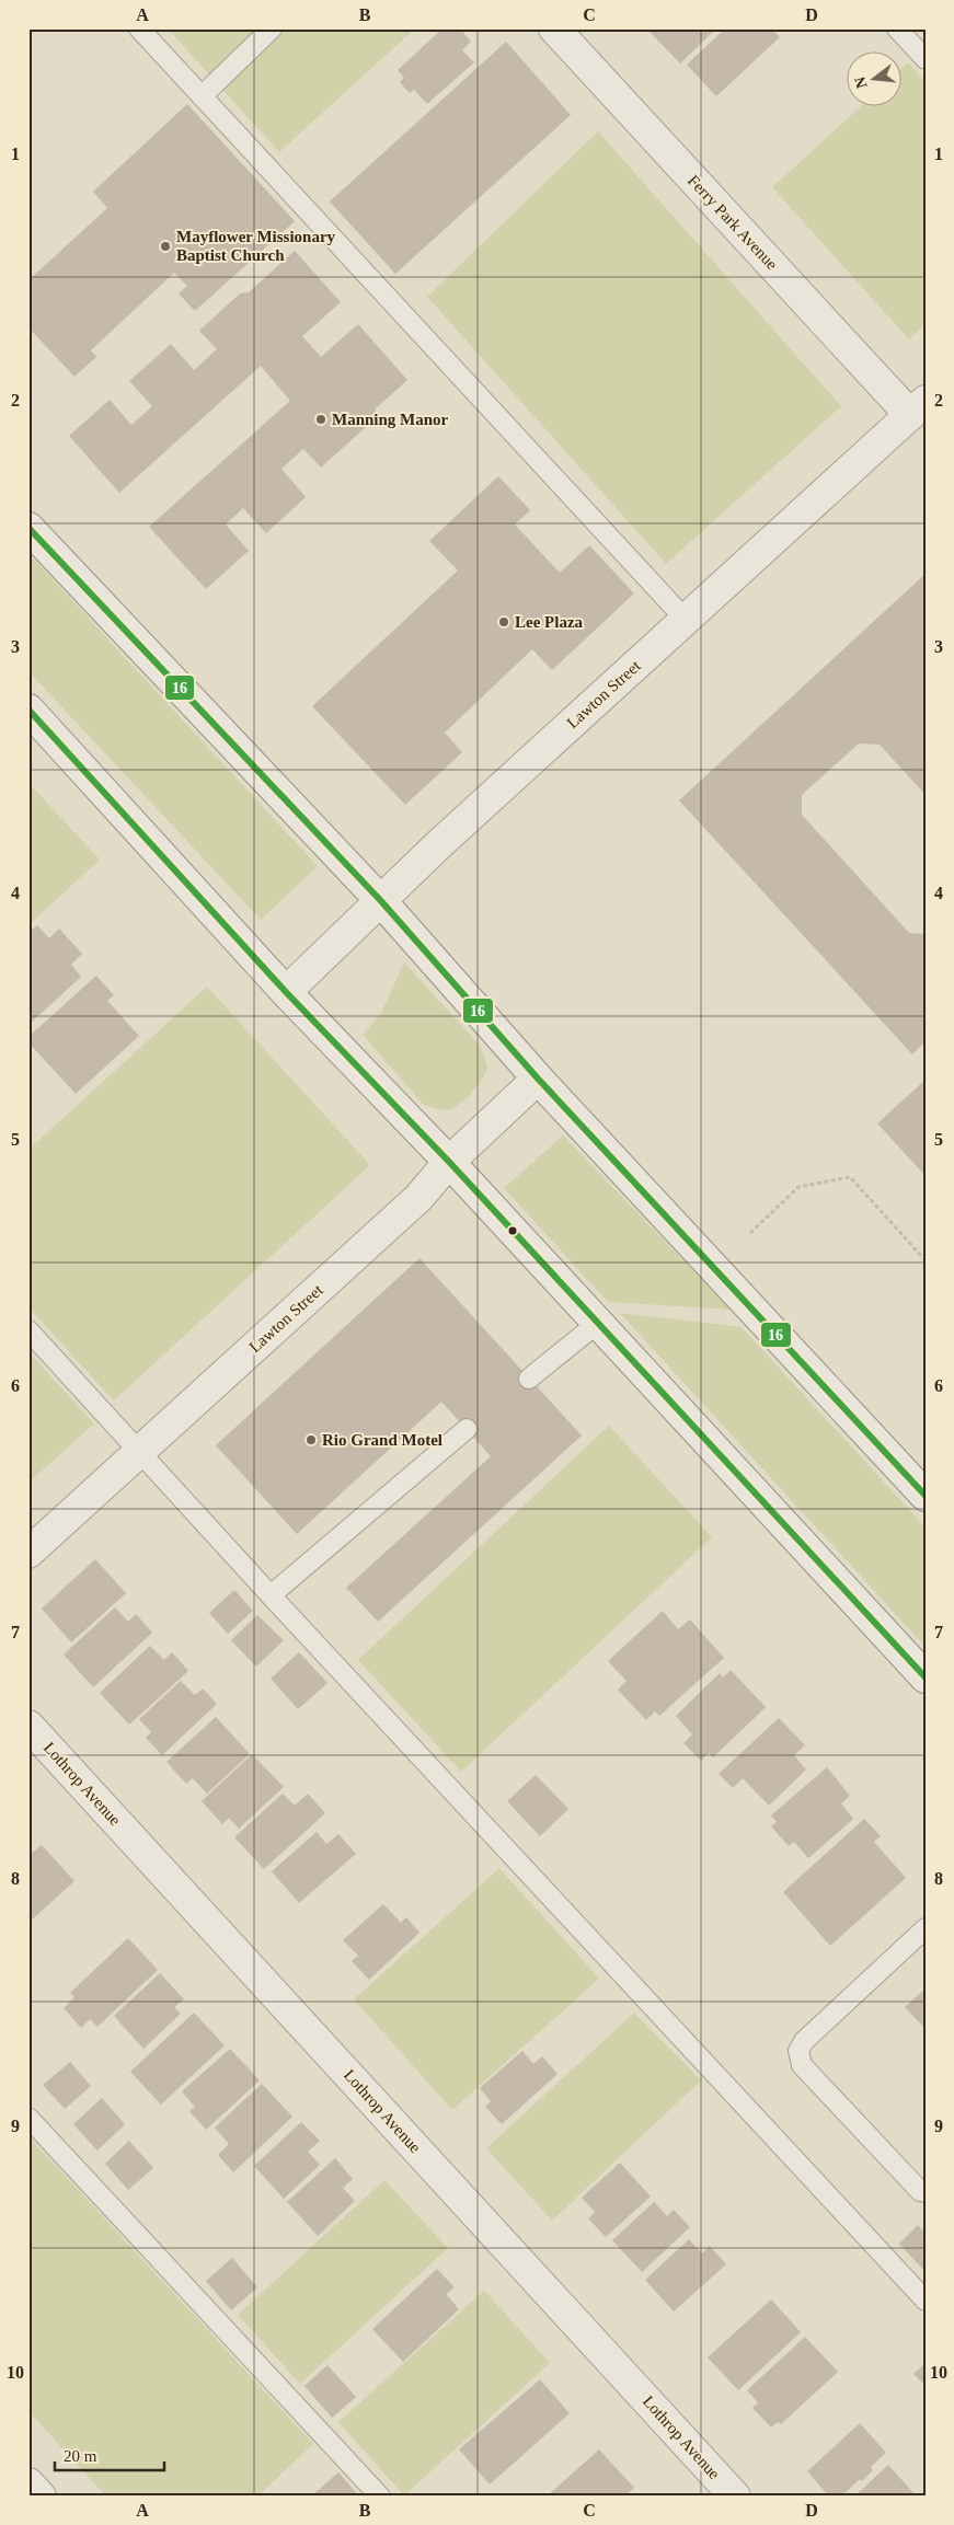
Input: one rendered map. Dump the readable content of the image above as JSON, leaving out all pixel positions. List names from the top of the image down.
{
  "streets": {
    "street": ["Ferry Park Avenue", "Lawton Street", "Lothrop Avenue"]
  },
  "crossings": [
    ["Ferry Park Avenue", "Lawton Street"]
  ],
  "places": [
    "Mayflower Missionary Baptist Church",
    "Manning Manor",
    "Lee Plaza",
    "Rio Grand Motel"
  ],
  "lines": ["transit line 16"],
  "scale_bar": "20 m",
  "north": "left",
  "grid": {
    "columns": [
      "A",
      "B",
      "C",
      "D"
    ],
    "rows": [
      "1",
      "2",
      "3",
      "4",
      "5",
      "6",
      "7",
      "8",
      "9",
      "10"
    ]
  }
}
